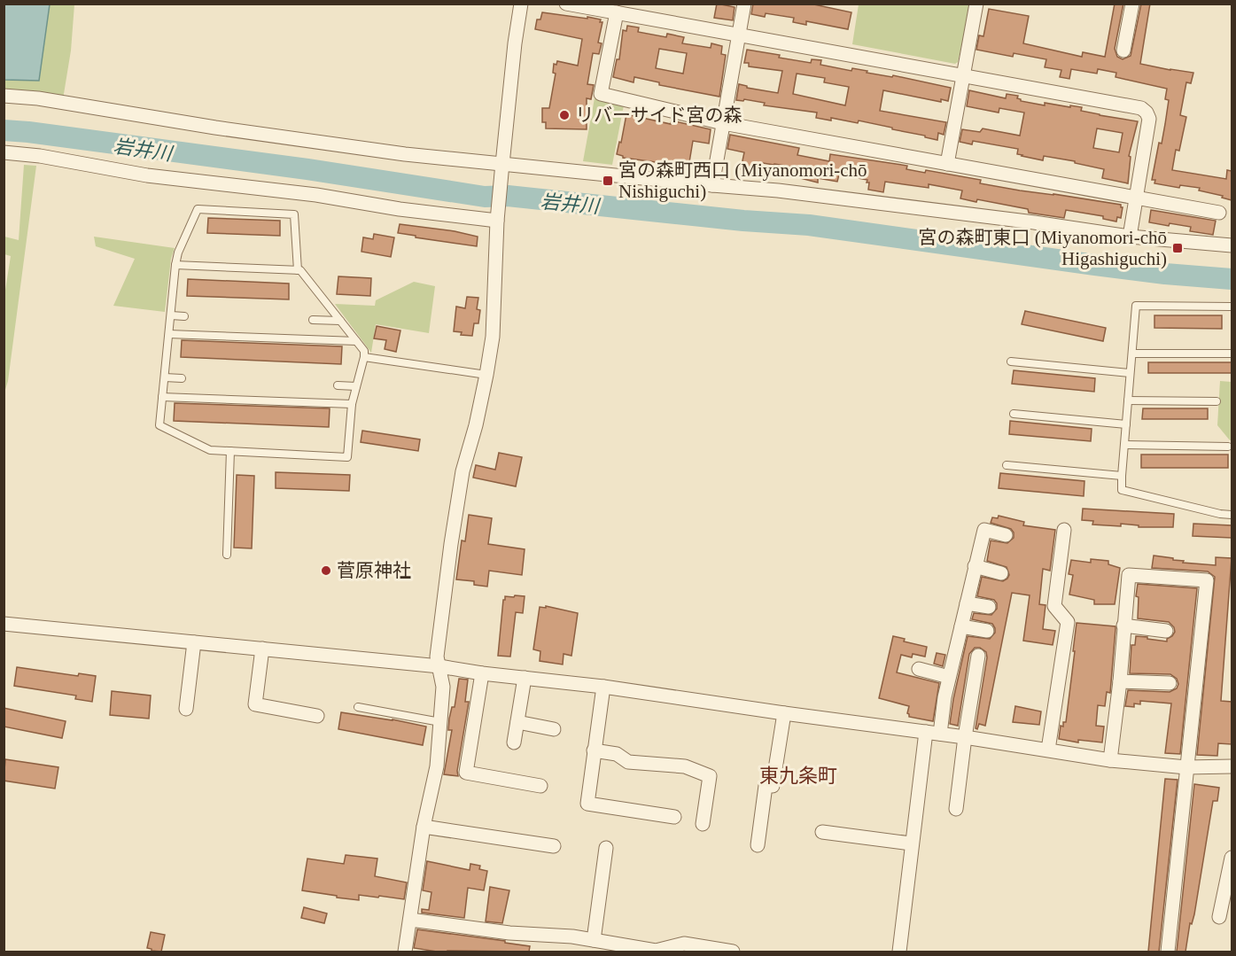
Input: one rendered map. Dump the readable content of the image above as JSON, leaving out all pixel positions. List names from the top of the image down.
{
  "districts": ["東九条町"],
  "water": ["岩井川"],
  "places": {
    "other": ["リバーサイド宮の森", "菅原神社"],
    "transit": ["宮の森町西口 (Miyanomori-chō Nishiguchi)", "宮の森町東口 (Miyanomori-chō Higashiguchi)"]
  }
}
